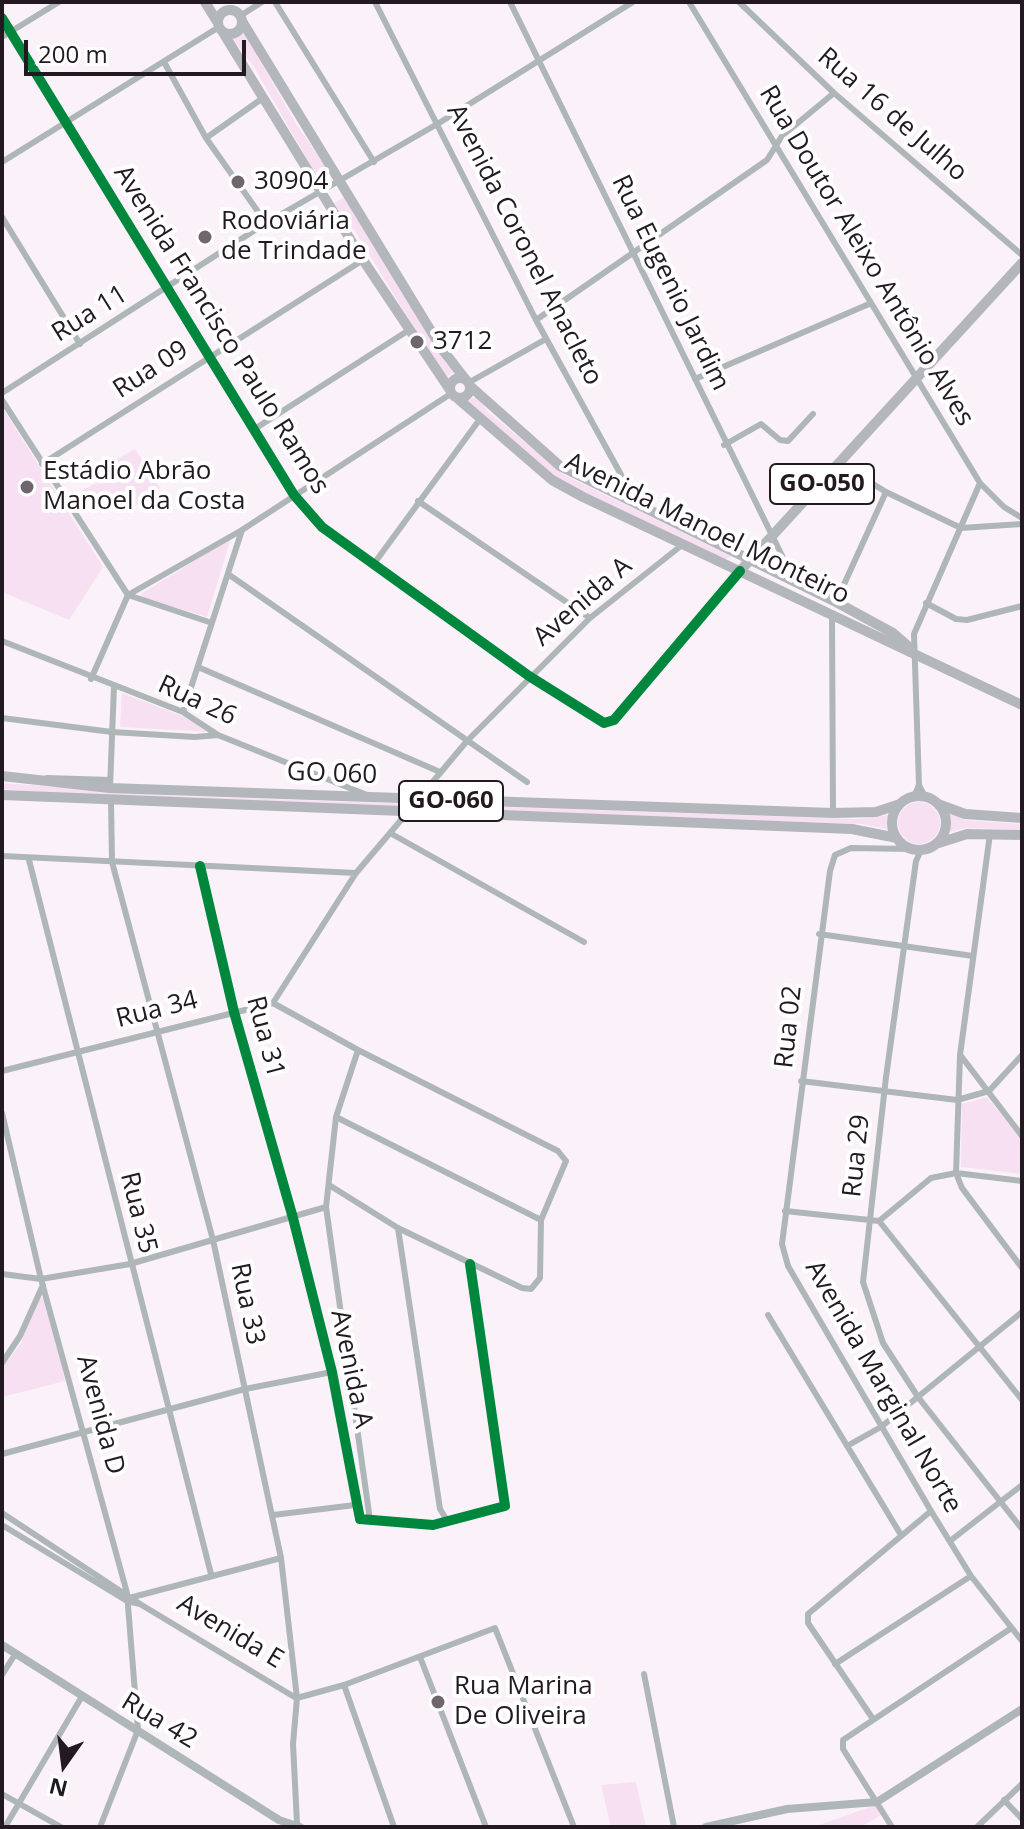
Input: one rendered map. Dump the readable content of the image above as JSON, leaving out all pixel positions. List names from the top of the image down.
{
  "streets": {
    "main road": [
      "GO-050",
      "Avenida Manoel Monteiro",
      "GO 060",
      "GO-060"
    ],
    "street": [
      "Rua 16 de Julho",
      "Avenida Coronel Anacleto",
      "Rua Doutor Aleixo Antônio Alves",
      "Rua Eugenio Jardim",
      "Rua 11",
      "Avenida Francisco Paulo Ramos",
      "Rua 09",
      "Avenida A",
      "Rua 26",
      "Rua 34",
      "Rua 02",
      "Rua 31",
      "Rua 29",
      "Rua 35",
      "Rua 33",
      "Avenida Marginal Norte",
      "Avenida D",
      "Avenida E",
      "Rua 42"
    ]
  },
  "crossings": [
    ["Avenida Coronel Anacleto", "Rua 11"],
    ["Avenida Coronel Anacleto", "Avenida Manoel Monteiro"],
    ["Rua Doutor Aleixo Antônio Alves", "GO-050"],
    ["Rua Eugenio Jardim", "Rua 11"],
    ["Rua Eugenio Jardim", "GO-050"],
    ["Rua Eugenio Jardim", "Avenida Manoel Monteiro"],
    ["Rua 11", "Avenida Francisco Paulo Ramos"],
    ["Rua 11", "Avenida Manoel Monteiro"],
    ["Avenida Francisco Paulo Ramos", "Rua 09"],
    ["Avenida Francisco Paulo Ramos", "GO-050"],
    ["Avenida Francisco Paulo Ramos", "Avenida A"],
    ["Rua 09", "Avenida Manoel Monteiro"],
    ["GO-050", "Avenida Manoel Monteiro"],
    ["GO-050", "Avenida A"],
    ["Avenida Manoel Monteiro", "Avenida A"],
    ["Avenida A", "GO 060"],
    ["Avenida A", "Rua 31"],
    ["Rua 26", "GO 060"],
    ["GO 060", "GO-060"],
    ["GO 060", "Rua 02"],
    ["GO 060", "Rua 29"],
    ["GO 060", "Rua 33"],
    ["GO-060", "Rua 02"],
    ["GO-060", "Rua 29"],
    ["Rua 34", "Rua 31"],
    ["Rua 34", "Rua 35"],
    ["Rua 34", "Rua 33"],
    ["Rua 02", "Rua 29"],
    ["Rua 02", "Avenida Marginal Norte"],
    ["Rua 33", "Avenida E"],
    ["Rua 33", "Rua 42"],
    ["Avenida D", "Avenida E"],
    ["Avenida D", "Rua 42"]
  ],
  "places": [
    "30904",
    "Rodoviária de Trindade",
    "3712",
    "Estádio Abrão Manoel da Costa",
    "Rua Marina De Oliveira"
  ],
  "scale_bar": "200 m",
  "north": "bottom"
}
